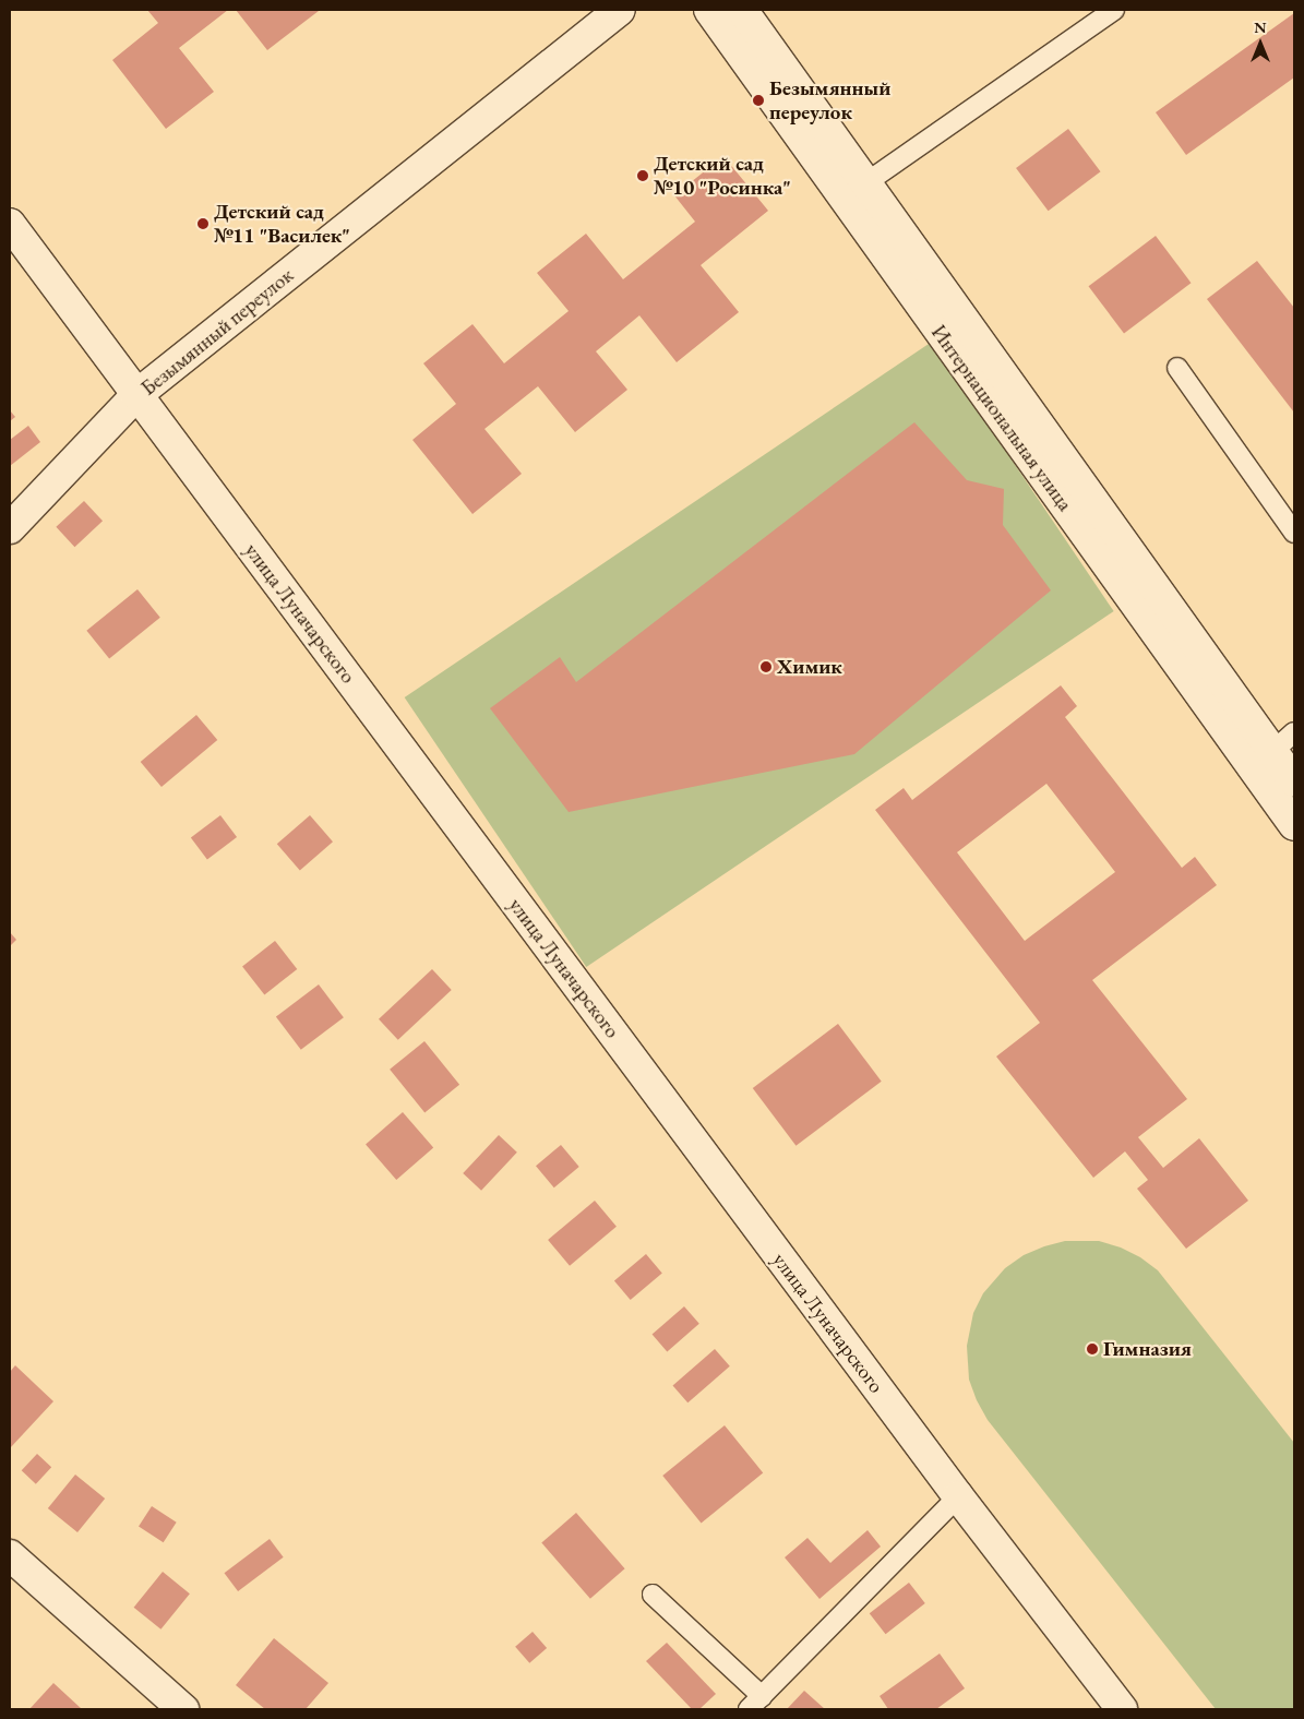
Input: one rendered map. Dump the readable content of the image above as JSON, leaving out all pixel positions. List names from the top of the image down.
{
  "streets": {
    "street": ["Безымянный переулок", "Интернациональная улица", "улица Луначарского"]
  },
  "crossings": [
    ["Безымянный переулок", "улица Луначарского"]
  ],
  "places": [
    "Безымянный переулок",
    "Детский сад №10 \"Росинка\"",
    "Детский сад №11 \"Василек\"",
    "Химик",
    "Гимназия"
  ],
  "north": "top"
}
